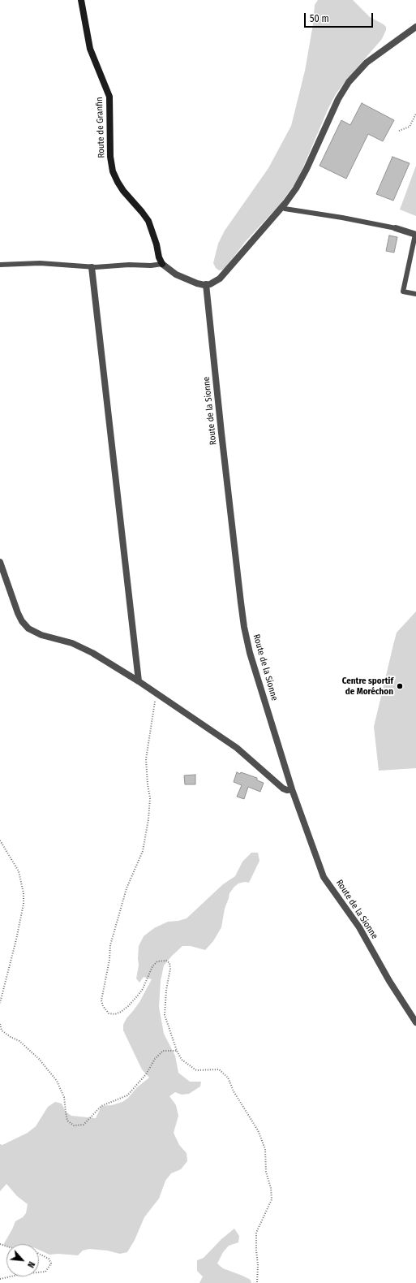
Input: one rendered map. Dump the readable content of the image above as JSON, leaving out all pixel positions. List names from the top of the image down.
{
  "streets": {
    "street": ["Route de Granfin", "Route de la Sionne"]
  },
  "places": ["Centre sportif de Moréchon"],
  "scale_bar": "50 m",
  "north": "bottom right"
}
